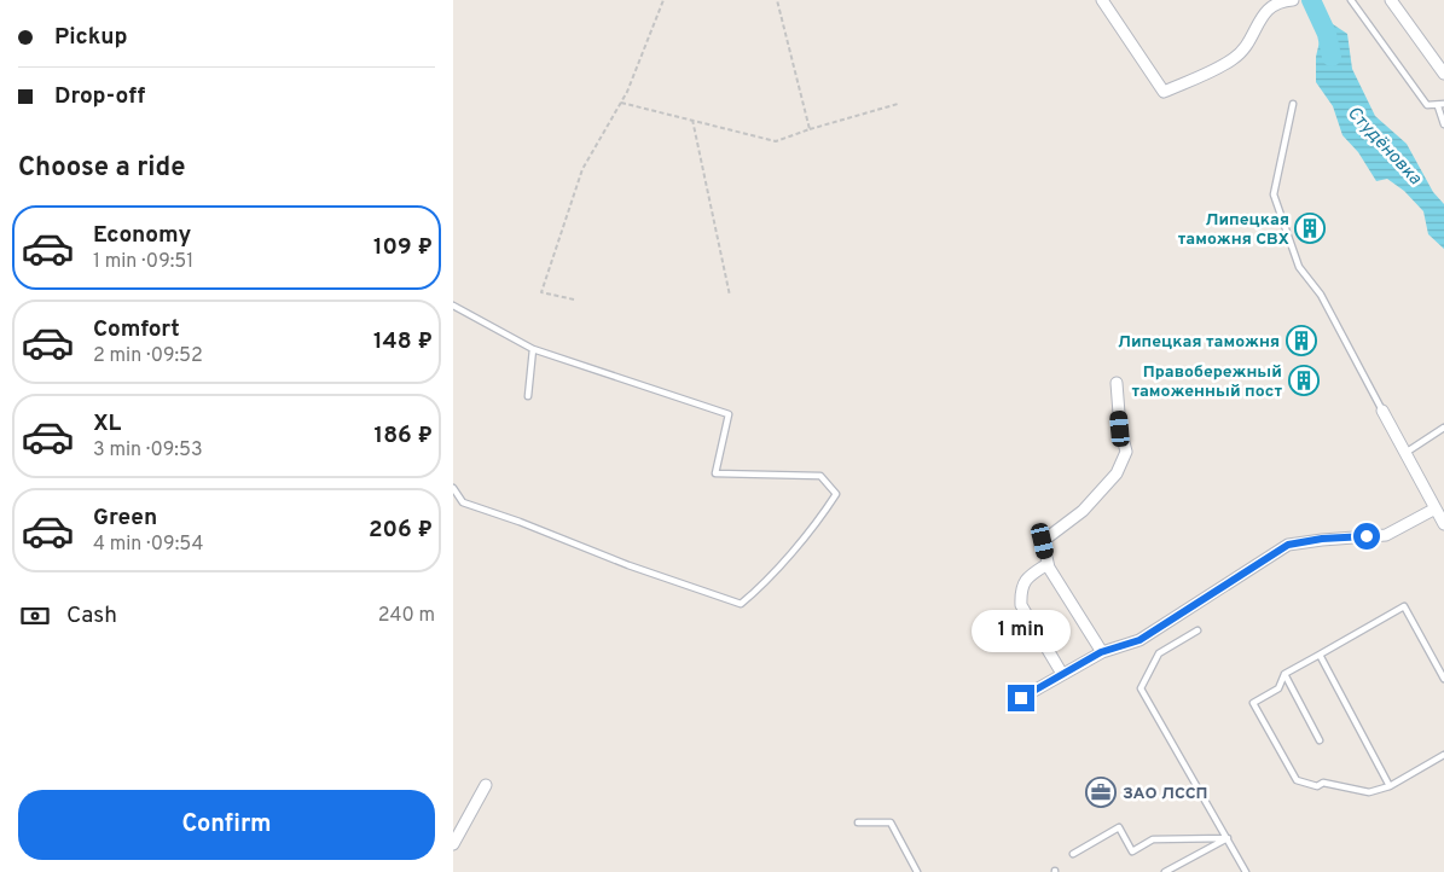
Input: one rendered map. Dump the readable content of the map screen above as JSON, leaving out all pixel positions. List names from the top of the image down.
{
  "water": ["Студёновка"],
  "places": {
    "building": ["Липецкая таможня СВХ", "Липецкая таможня", "Правобережный таможенный пост"],
    "office": ["ЗАО ЛССП"]
  },
  "page": {
    "banner": ["Pickup", "Drop-off"],
    "heading": "Choose a ride",
    "list": [
      {
        "name": "Economy",
        "note": "1 min · 09:51",
        "value": "109 ₽"
      },
      {
        "name": "Comfort",
        "note": "2 min · 09:52",
        "value": "148 ₽"
      },
      {
        "name": "XL",
        "note": "3 min · 09:53",
        "value": "186 ₽"
      },
      {
        "name": "Green",
        "note": "4 min · 09:54",
        "value": "206 ₽"
      }
    ],
    "pay": ["Cash", "240 m"],
    "bubble": "1 min",
    "buttons": "Confirm"
  }
}
